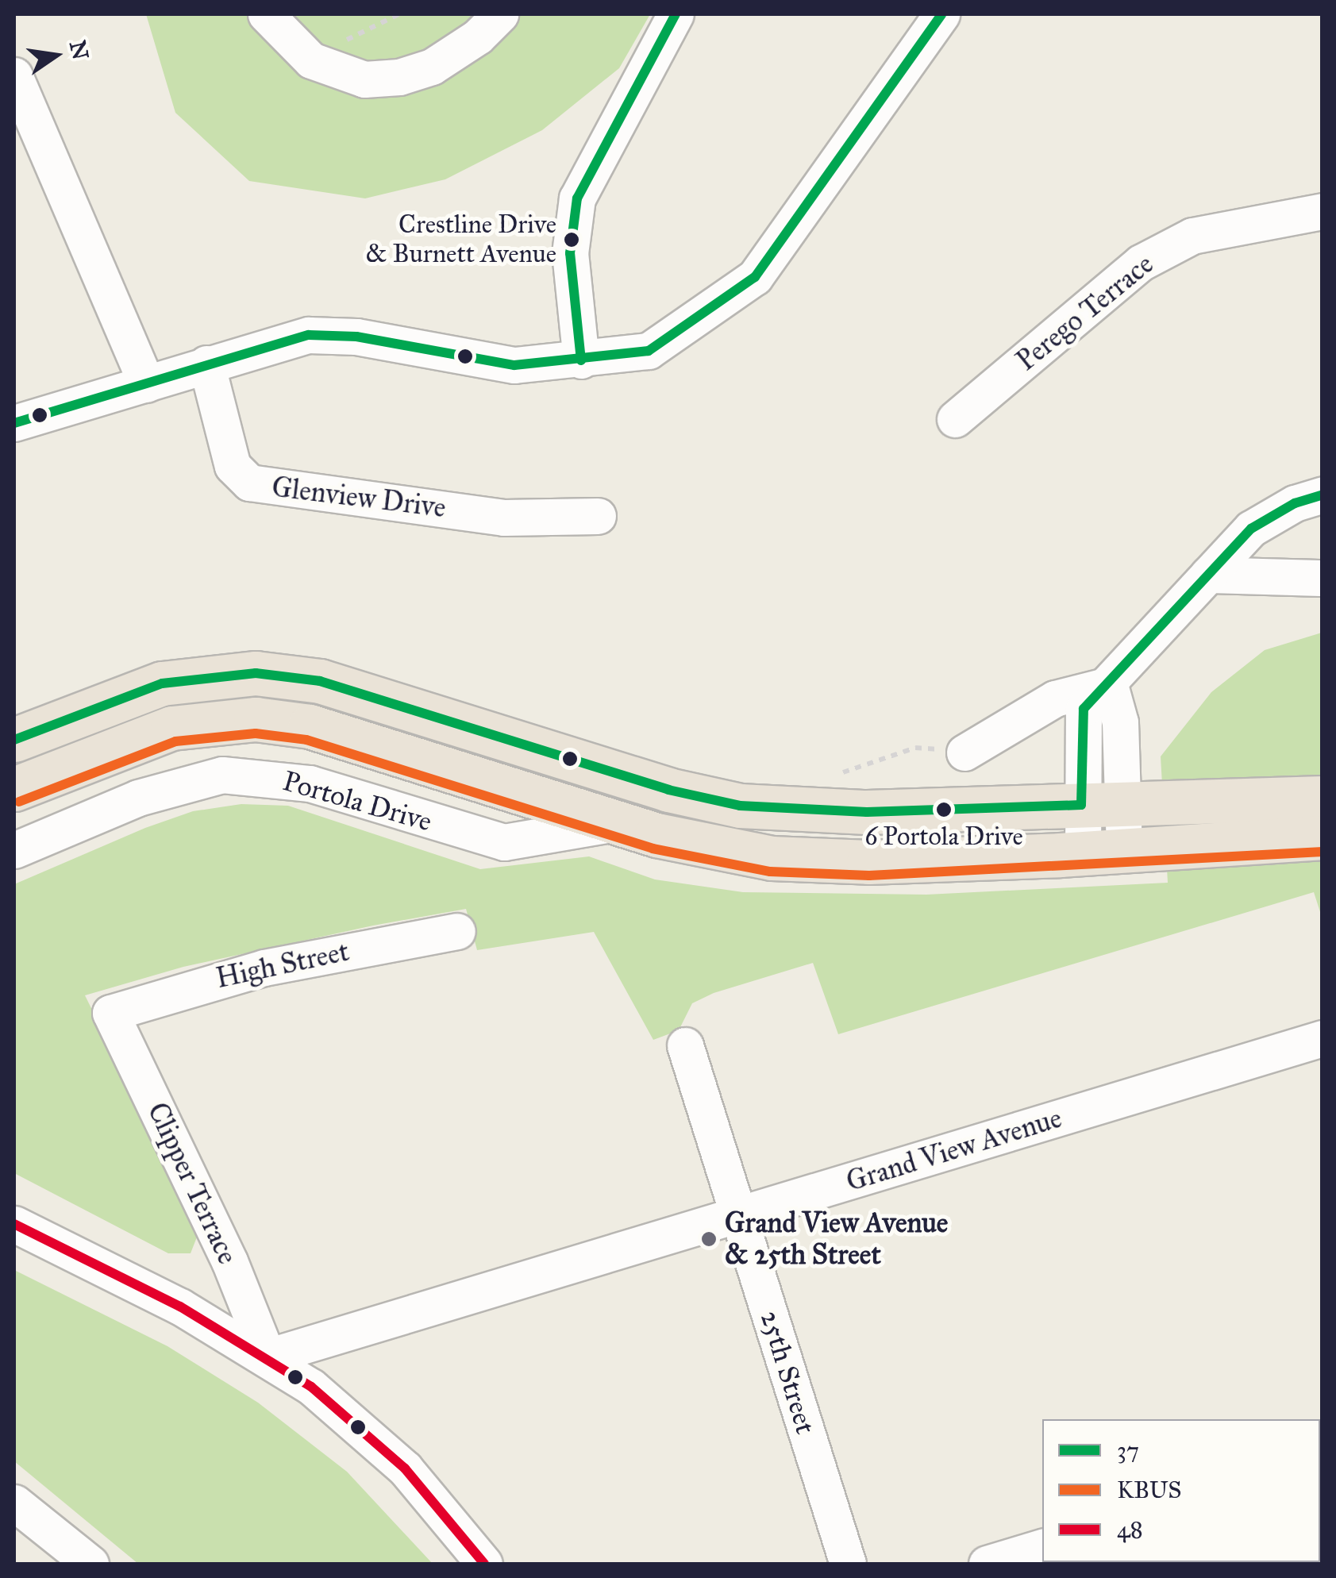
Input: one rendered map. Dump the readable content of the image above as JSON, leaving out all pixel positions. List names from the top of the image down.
{
  "streets": {
    "main road": ["Portola Drive"],
    "street": [
      "Perego Terrace",
      "Glenview Drive",
      "High Street",
      "Grand View Avenue",
      "Clipper Terrace",
      "25th Street"
    ]
  },
  "crossings": [
    ["High Street", "Clipper Terrace"],
    ["Grand View Avenue", "Clipper Terrace"],
    ["Grand View Avenue", "25th Street"]
  ],
  "places": ["Crestline Drive & Burnett Avenue", "6 Portola Drive", "Grand View Avenue & 25th Street"],
  "lines": ["transit line 37", "transit line KBUS", "transit line 48"],
  "legend": ["37", "KBUS", "48"],
  "north": "right"
}
